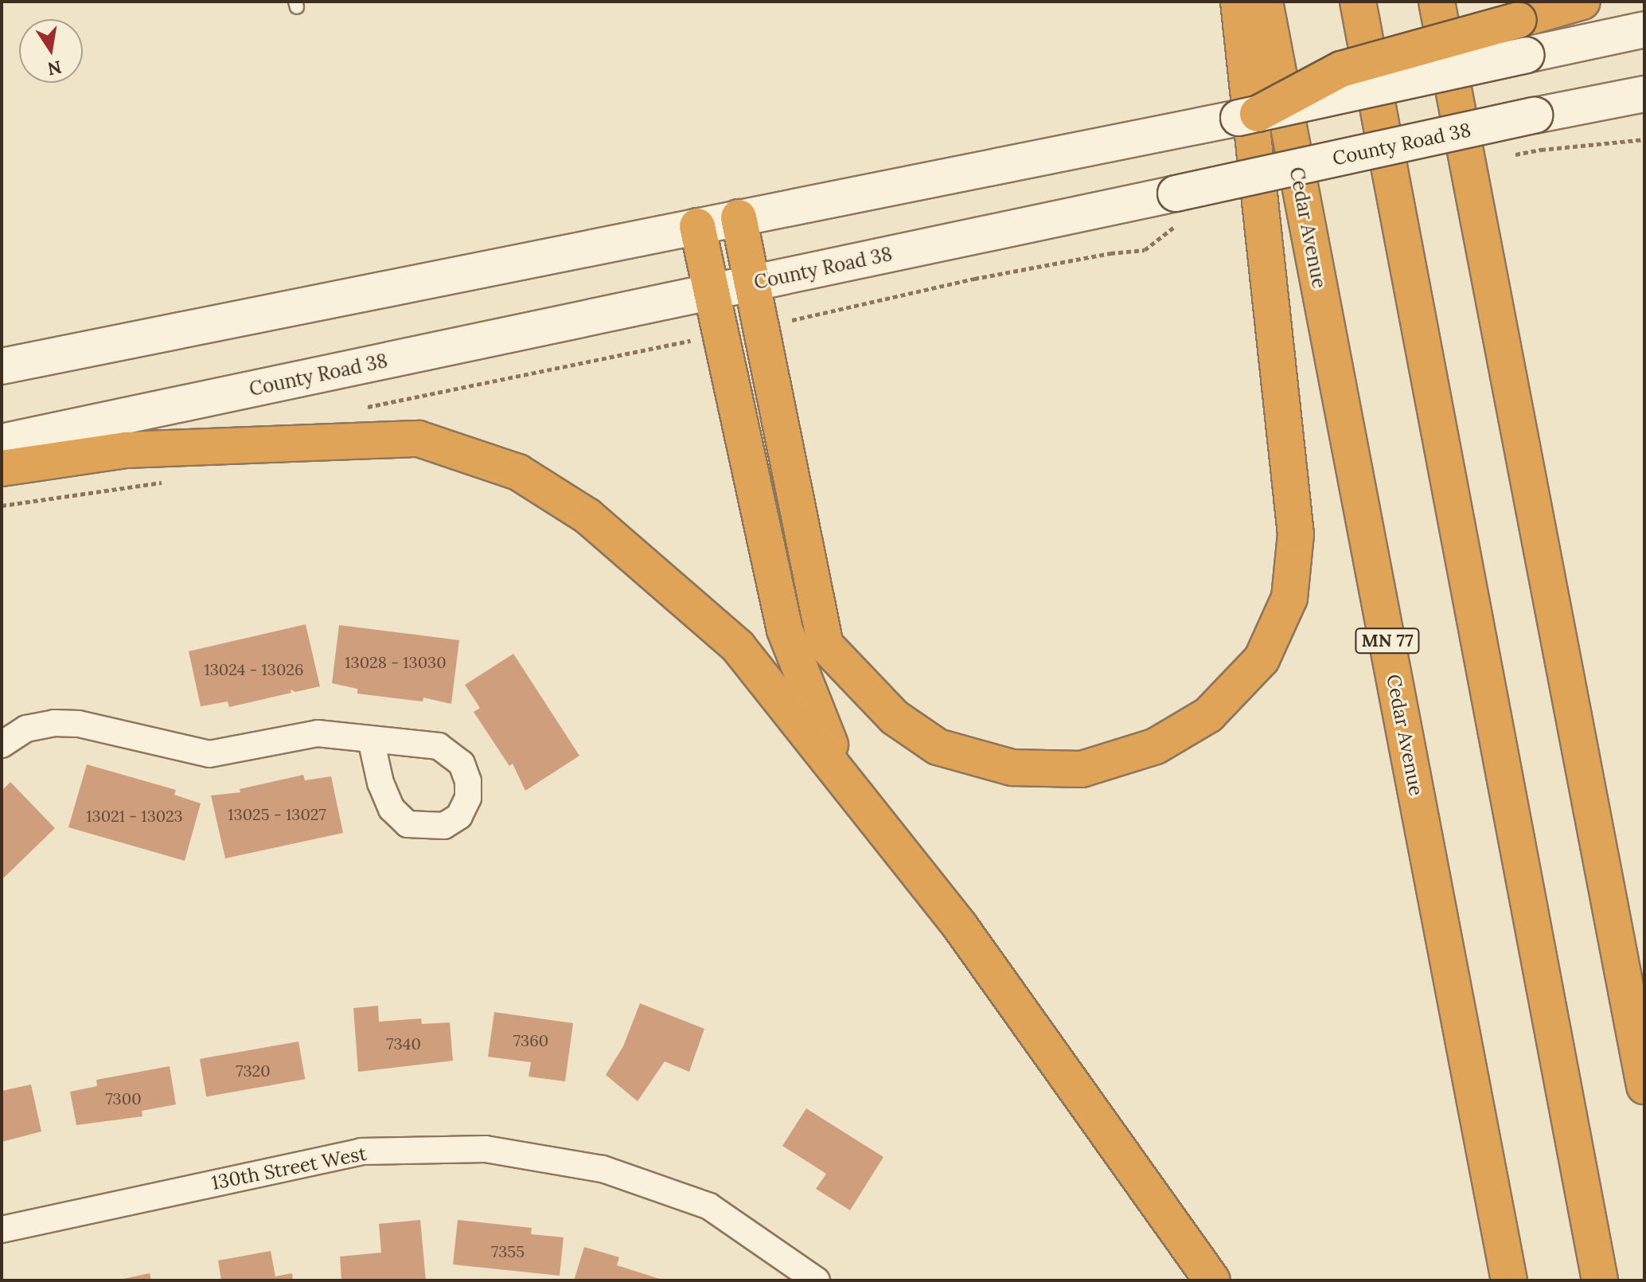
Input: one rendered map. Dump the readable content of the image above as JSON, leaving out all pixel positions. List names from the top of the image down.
{
  "streets": {
    "highway": ["Cedar Avenue", "MN 77"],
    "main road": ["County Road 38"],
    "street": ["130th Street West"]
  },
  "house_numbers": [
    "13028 - 13030",
    "13024 - 13026",
    "13025 - 13027",
    "13021 - 13023",
    "7360",
    "7340",
    "7320",
    "7300",
    "7355"
  ],
  "north": "bottom"
}
